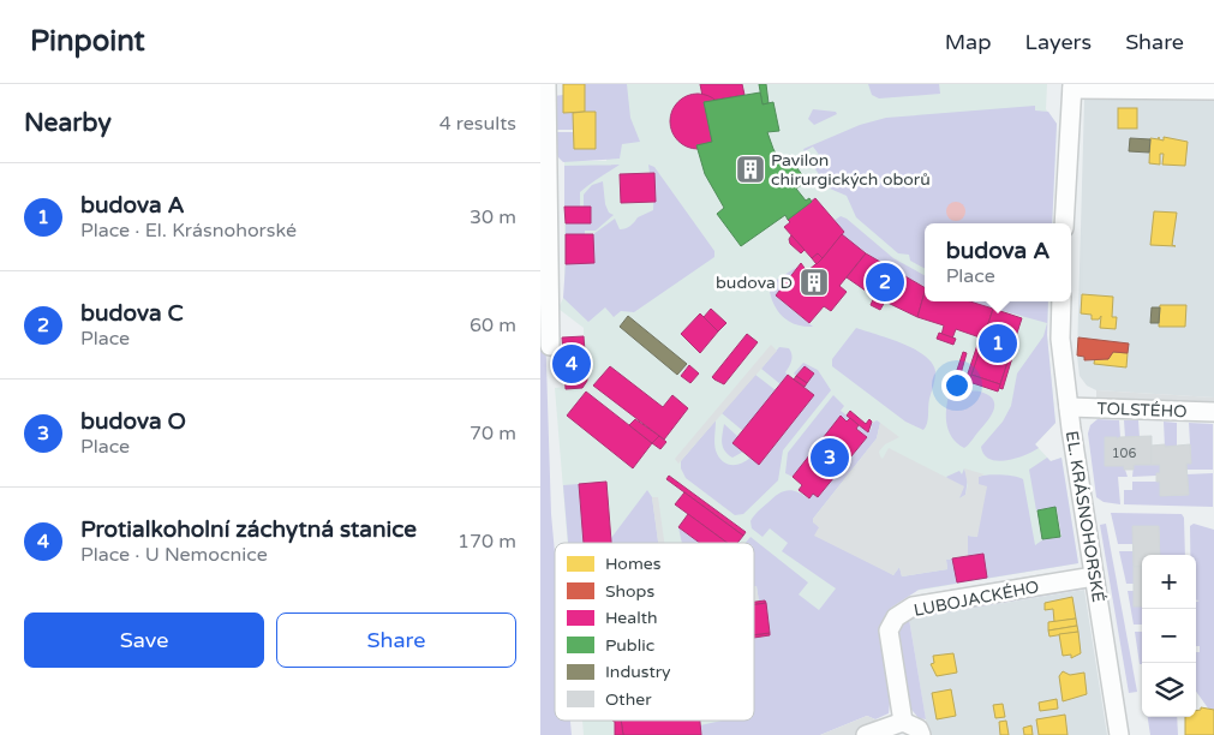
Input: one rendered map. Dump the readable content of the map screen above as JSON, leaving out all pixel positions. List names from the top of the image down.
{
  "streets": {
    "street": ["TOLSTÉHO", "EL. KRÁSNOHORSKÉ", "LUBOJACKÉHO"]
  },
  "crossings": [
    ["TOLSTÉHO", "EL. KRÁSNOHORSKÉ"],
    ["EL. KRÁSNOHORSKÉ", "LUBOJACKÉHO"]
  ],
  "places": {
    "building": ["Pavilon chirurgických oborů", "budova D"]
  },
  "house_numbers": ["106"],
  "legend": [
    "Homes",
    "Shops",
    "Health",
    "Public",
    "Industry",
    "Other"
  ],
  "page": {
    "header": "Pinpoint",
    "nav": ["Map", "Layers", "Share"],
    "heading": ["Nearby", "4 results"],
    "list": [
      {
        "mark": "1",
        "name": "budova A",
        "note": "Place · El. Krásnohorské",
        "value": "30 m"
      },
      {
        "mark": "2",
        "name": "budova C",
        "note": "Place",
        "value": "60 m"
      },
      {
        "mark": "3",
        "name": "budova O",
        "note": "Place",
        "value": "70 m"
      },
      {
        "mark": "4",
        "name": "Protialkoholní záchytná stanice",
        "note": "Place · U Nemocnice",
        "value": "170 m"
      }
    ],
    "popup": ["budova A", "Place"],
    "pins": [
      "2",
      "1",
      "4",
      "3"
    ],
    "map_buttons": ["+", "−"],
    "buttons": ["Save", "Share"]
  }
}
